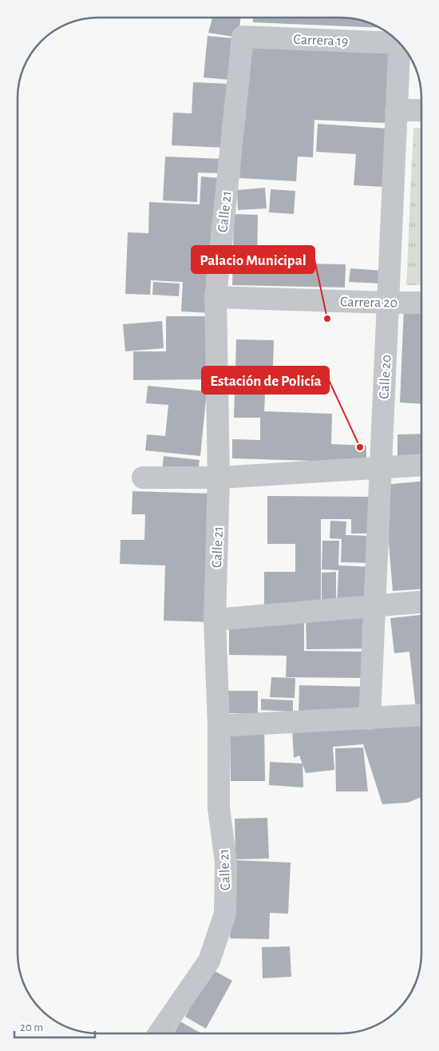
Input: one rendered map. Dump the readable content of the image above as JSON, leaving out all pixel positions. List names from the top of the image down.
{
  "streets": {
    "street": [
      "Carrera 19",
      "Calle 21",
      "Carrera 20",
      "Calle 20"
    ]
  },
  "crossings": [
    ["Carrera 19", "Calle 21"],
    ["Calle 21", "Carrera 20"],
    ["Carrera 20", "Calle 20"]
  ],
  "places": ["Palacio Municipal", "Estación de Policía"],
  "scale_bar": "20 m"
}
